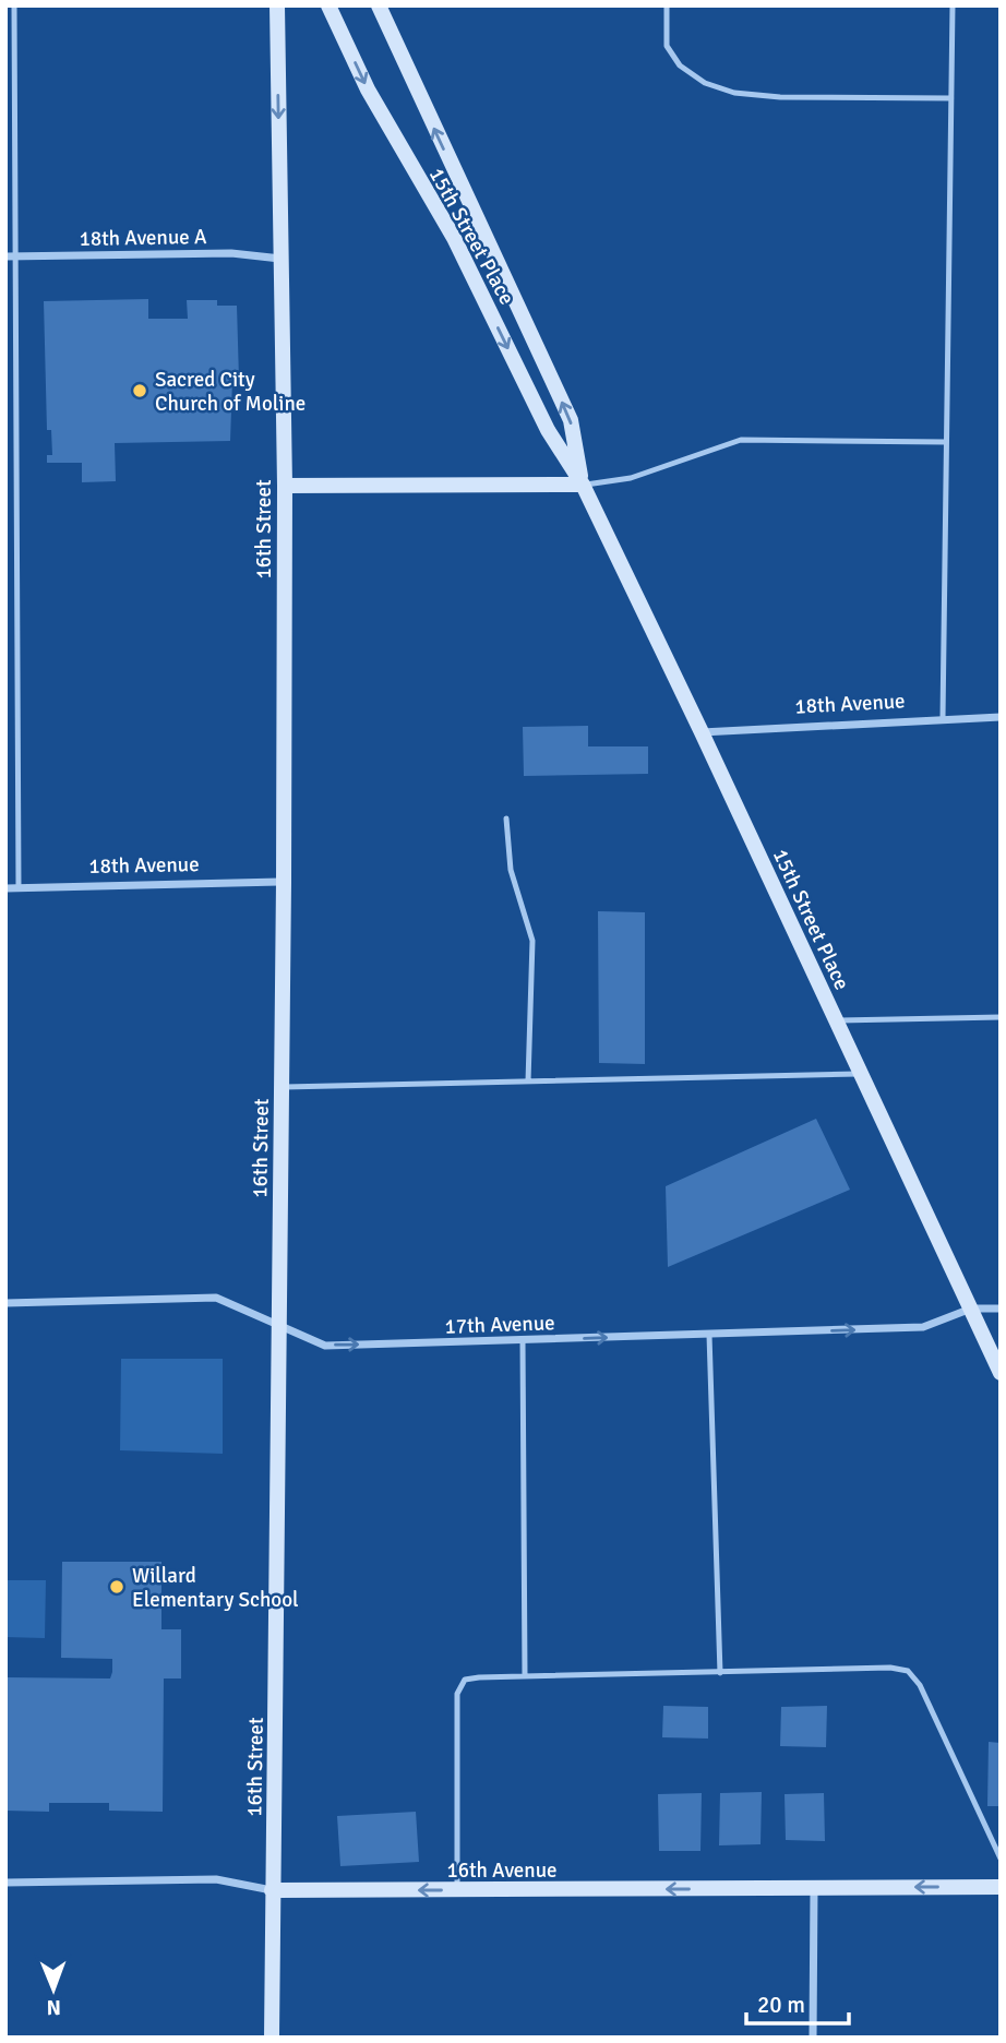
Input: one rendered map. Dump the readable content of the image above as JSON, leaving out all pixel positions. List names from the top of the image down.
{
  "streets": {
    "street": [
      "15th Street Place",
      "18th Avenue A",
      "16th Street",
      "18th Avenue",
      "17th Avenue",
      "16th Avenue"
    ]
  },
  "crossings": [
    ["15th Street Place", "18th Avenue"],
    ["15th Street Place", "17th Avenue"],
    ["18th Avenue A", "16th Street"],
    ["16th Street", "18th Avenue"],
    ["16th Street", "17th Avenue"],
    ["16th Street", "16th Avenue"]
  ],
  "one_way": ["17th Avenue", "16th Avenue"],
  "places": ["Sacred City Church of Moline", "Willard Elementary School"],
  "scale_bar": "20 m",
  "north": "bottom"
}
